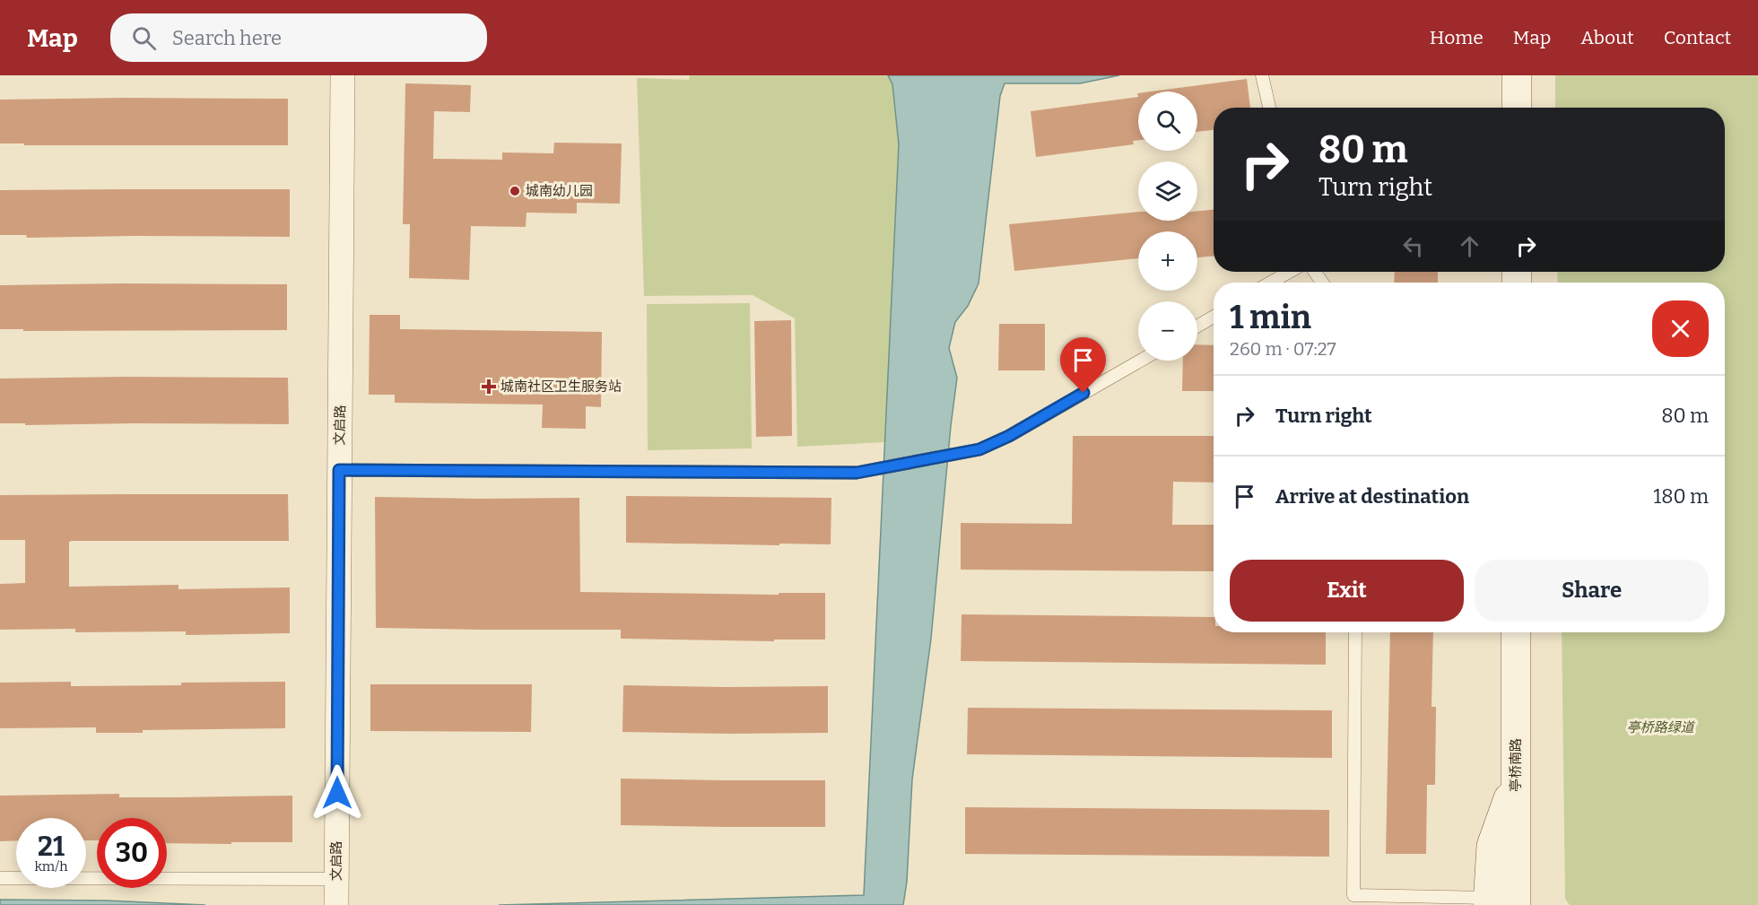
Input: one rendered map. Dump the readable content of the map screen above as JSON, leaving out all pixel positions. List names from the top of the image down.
{
  "streets": {
    "street": ["文启路", "亭桥南路"]
  },
  "parks": ["亭桥路绿道"],
  "places": {
    "other": ["城南幼儿园"],
    "health": ["城南社区卫生服务站"]
  },
  "page": {
    "header": "Map",
    "search": "Search here",
    "nav": [
      "Home",
      "Map",
      "About",
      "Contact"
    ],
    "map_buttons": ["+", "−"],
    "turn": ["80 m", "Turn right"],
    "heading": ["1 min", "260 m · 07:27"],
    "list": [
      {
        "name": "Turn right",
        "value": "80 m"
      },
      {
        "name": "Arrive at destination",
        "value": "180 m"
      }
    ],
    "buttons": ["Exit", "Share"],
    "speed": "21 km/h",
    "limit": "30"
  }
}
